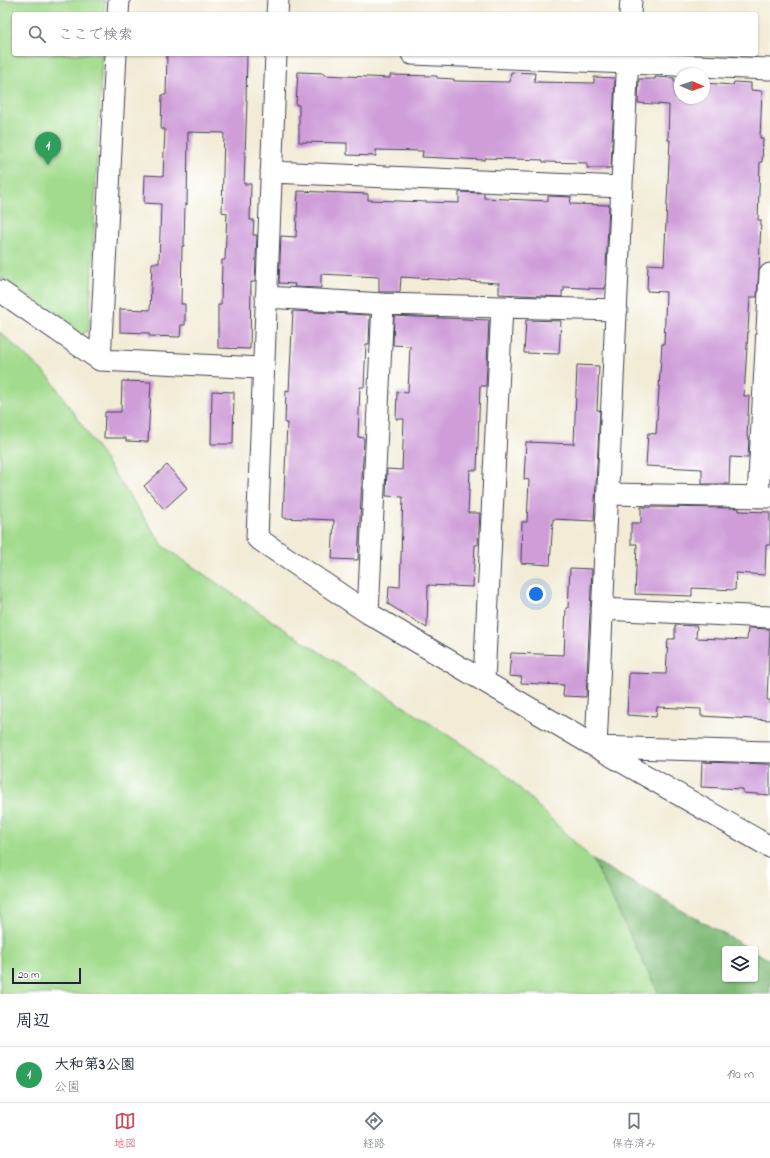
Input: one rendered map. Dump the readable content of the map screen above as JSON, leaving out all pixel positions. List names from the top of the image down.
{
  "scale_bar": "20 m",
  "north": "right",
  "page": {
    "search": "ここで検索",
    "pins": "1",
    "scale": "20 m",
    "heading": "周辺",
    "list": [
      {
        "mark": "1",
        "name": "大和第3公園",
        "note": "公園",
        "value": "190 m"
      }
    ],
    "nav": ["地図", "経路", "保存済み"]
  }
}
